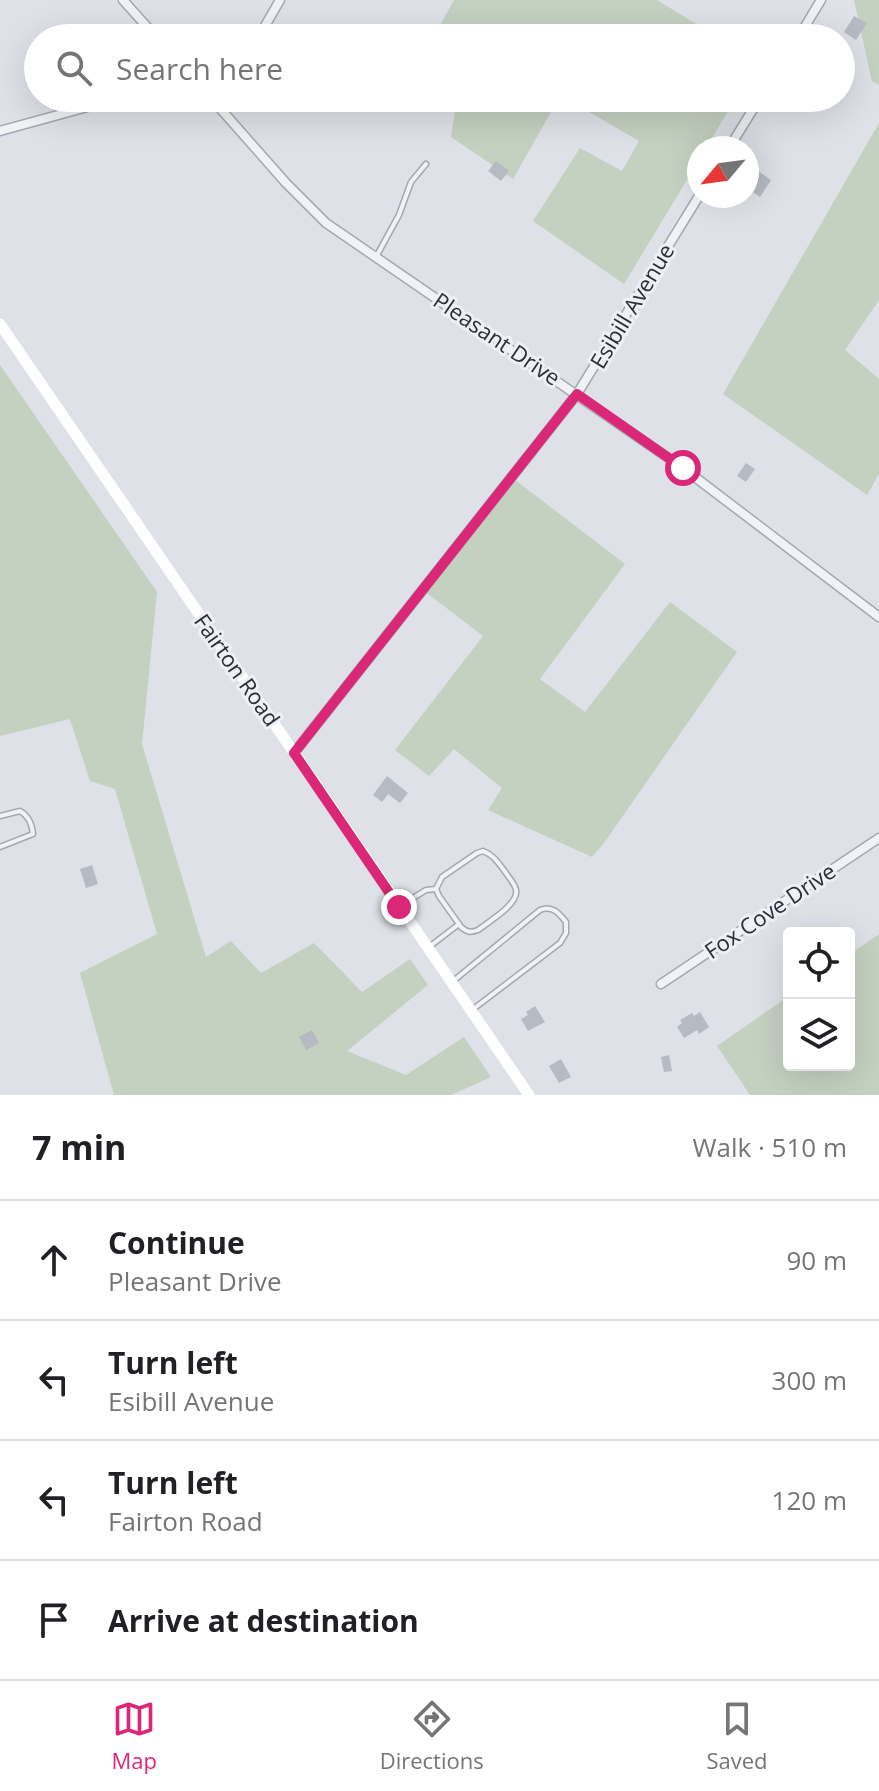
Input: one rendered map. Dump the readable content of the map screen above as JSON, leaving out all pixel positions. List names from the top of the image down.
{
  "streets": {
    "main road": ["Fairton Road"],
    "street": ["Esibill Avenue", "Pleasant Drive", "Fox Cove Drive"]
  },
  "crossings": [
    ["Esibill Avenue", "Pleasant Drive"],
    ["Esibill Avenue", "Fairton Road"]
  ],
  "north": "bottom left",
  "page": {
    "search": "Search here",
    "heading": ["7 min", "Walk · 510 m"],
    "list": [
      ["Continue", "Pleasant Drive", "90 m"],
      ["Turn left", "Esibill Avenue", "300 m"],
      ["Turn left", "Fairton Road", "120 m"],
      "Arrive at destination"
    ],
    "nav": ["Map", "Directions", "Saved"]
  }
}
